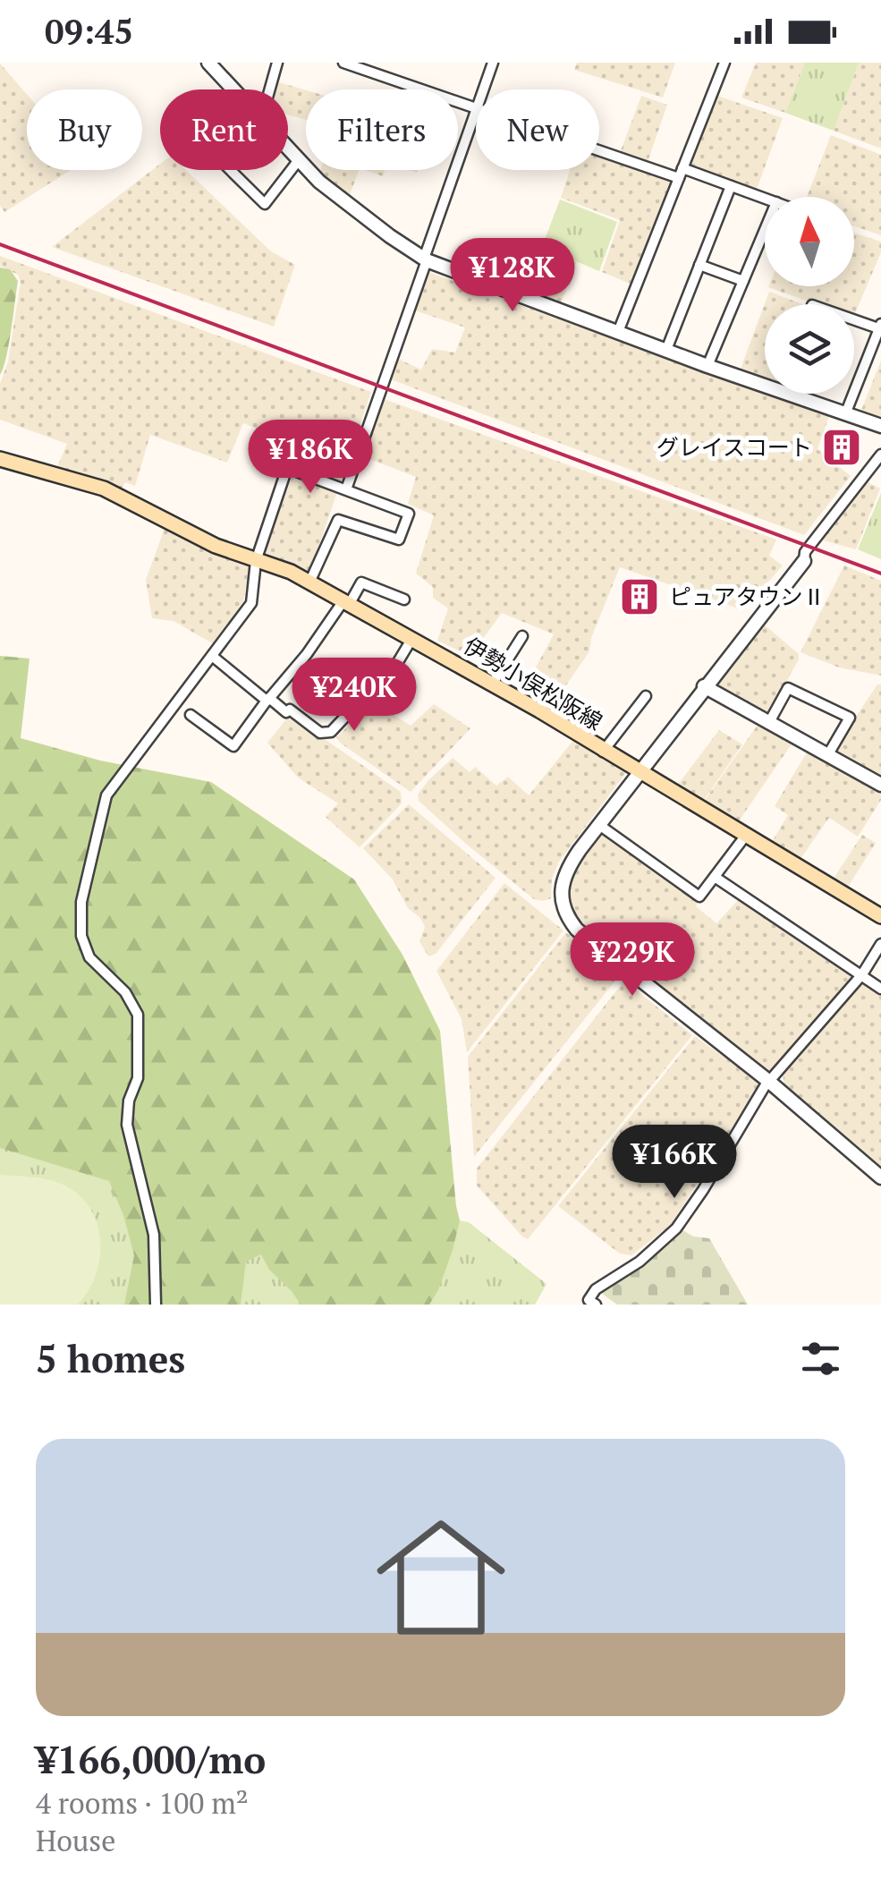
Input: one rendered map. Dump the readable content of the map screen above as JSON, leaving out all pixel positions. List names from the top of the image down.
{
  "streets": {
    "main road": ["伊勢小俣松阪線"]
  },
  "places": {
    "building": ["グレイスコート", "ピュアタウンⅡ"]
  },
  "north": "top",
  "page": {
    "status": "09:45",
    "chip": [
      "Buy",
      "Rent",
      "Filters",
      "New"
    ],
    "price": [
      "¥128K",
      "¥186K",
      "¥240K",
      "¥229K",
      "¥166K"
    ],
    "heading": "5 homes",
    "list": [
      {
        "name": "¥166,000/mo",
        "note": "4 rooms · 100 m² · House"
      }
    ]
  }
}
